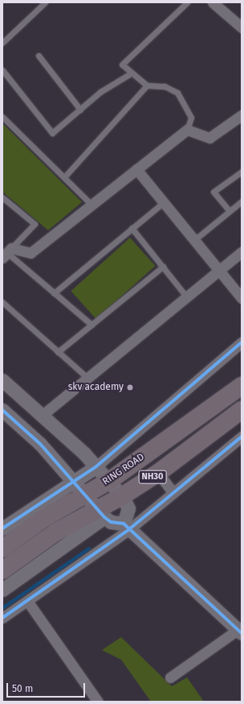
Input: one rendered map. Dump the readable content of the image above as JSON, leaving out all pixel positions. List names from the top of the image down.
{
  "streets": {
    "highway": ["RING ROAD", "NH30"]
  },
  "places": ["skv academy"],
  "scale_bar": "50 m"
}
